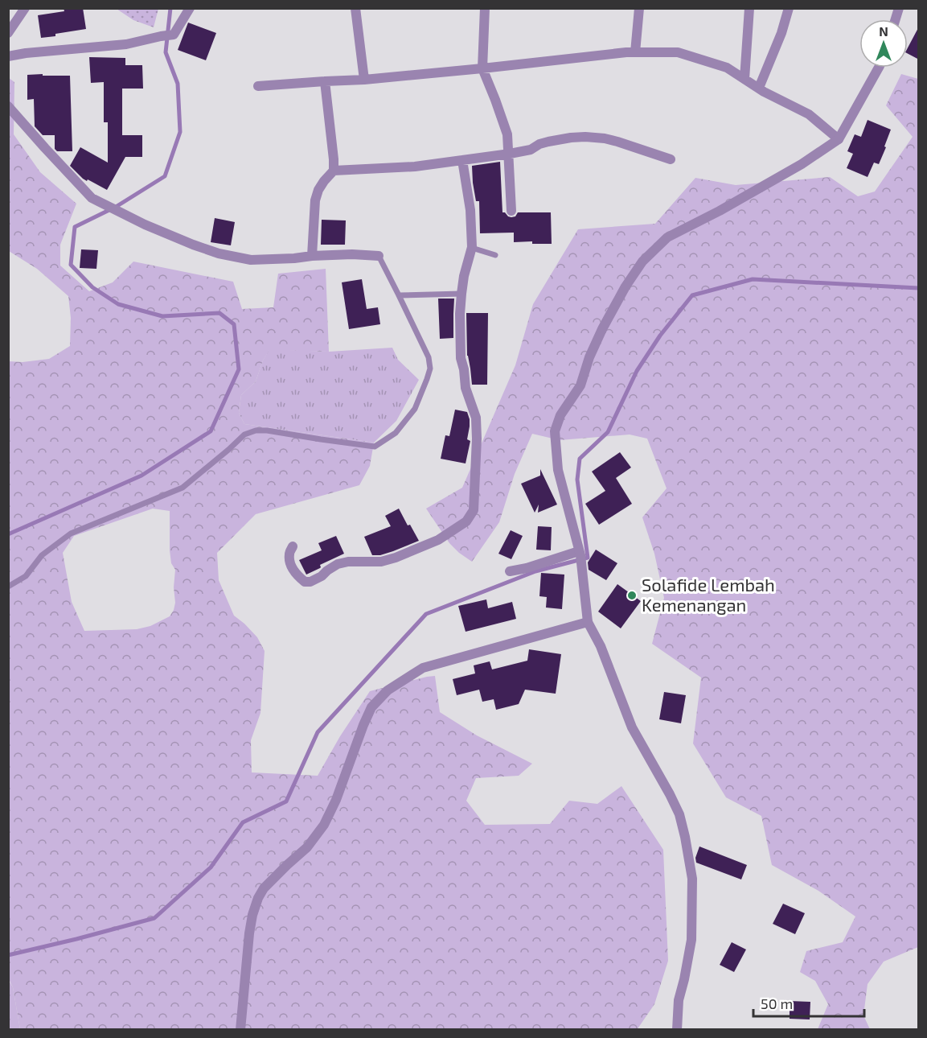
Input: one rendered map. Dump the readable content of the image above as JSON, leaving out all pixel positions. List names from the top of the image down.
{
  "places": ["Solafide Lembah Kemenangan"],
  "scale_bar": "50 m",
  "north": "top"
}
